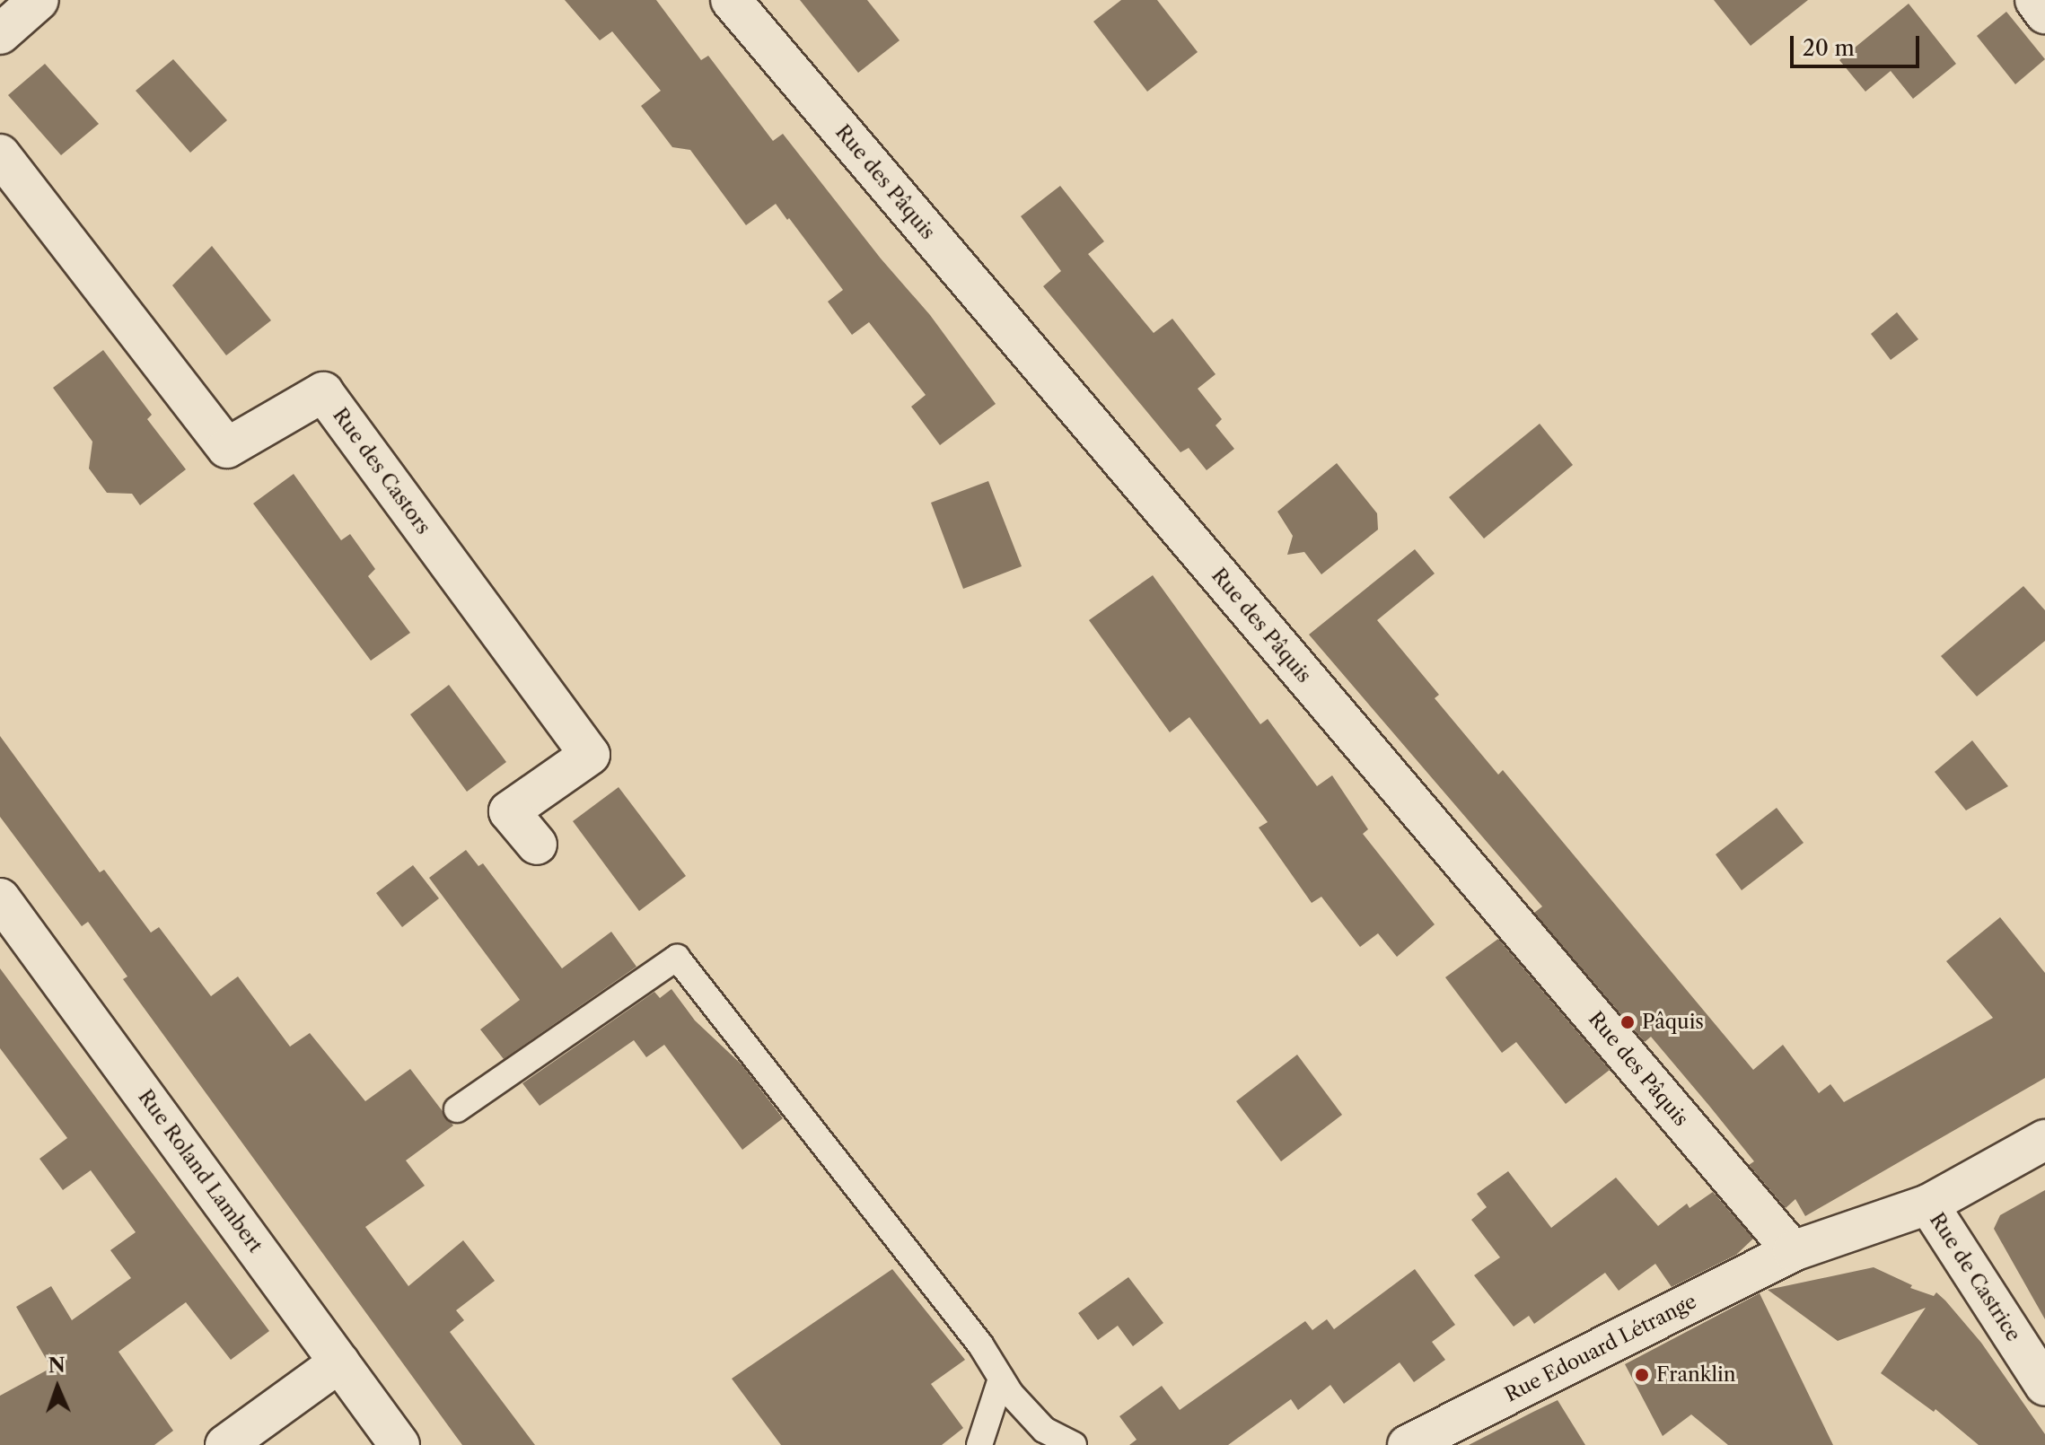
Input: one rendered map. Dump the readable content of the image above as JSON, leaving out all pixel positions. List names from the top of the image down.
{
  "streets": {
    "street": [
      "Rue des Pâquis",
      "Rue des Castors",
      "Rue Roland Lambert",
      "Rue de Castrice",
      "Rue Edouard Létrange"
    ]
  },
  "crossings": [
    ["Rue des Pâquis", "Rue Edouard Létrange"],
    ["Rue de Castrice", "Rue Edouard Létrange"]
  ],
  "places": ["Pâquis", "Franklin"],
  "scale_bar": "20 m",
  "north": "top"
}
